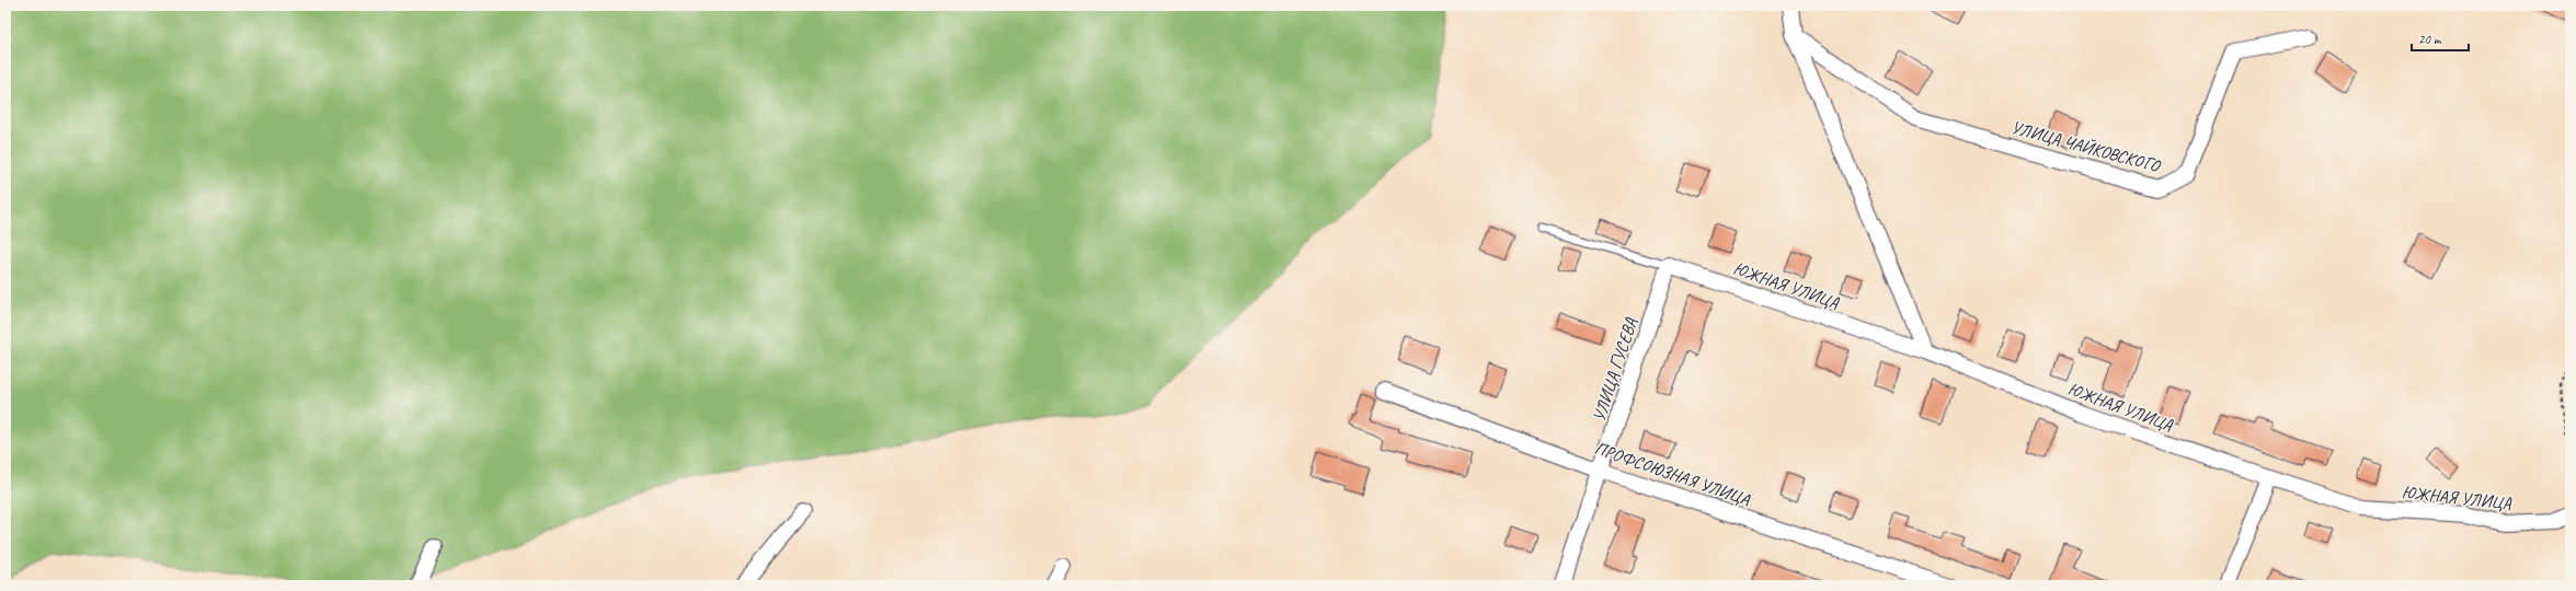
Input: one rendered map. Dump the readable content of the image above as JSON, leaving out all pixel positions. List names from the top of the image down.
{
  "streets": {
    "street": [
      "УЛИЦА ЧАЙКОВСКОГО",
      "ЮЖНАЯ УЛИЦА",
      "УЛИЦА ГУСЕВА",
      "ПРОФСОЮЗНАЯ УЛИЦА"
    ]
  },
  "crossings": [
    ["ЮЖНАЯ УЛИЦА", "УЛИЦА ГУСЕВА"],
    ["УЛИЦА ГУСЕВА", "ПРОФСОЮЗНАЯ УЛИЦА"]
  ],
  "scale_bar": "20 m"
}
